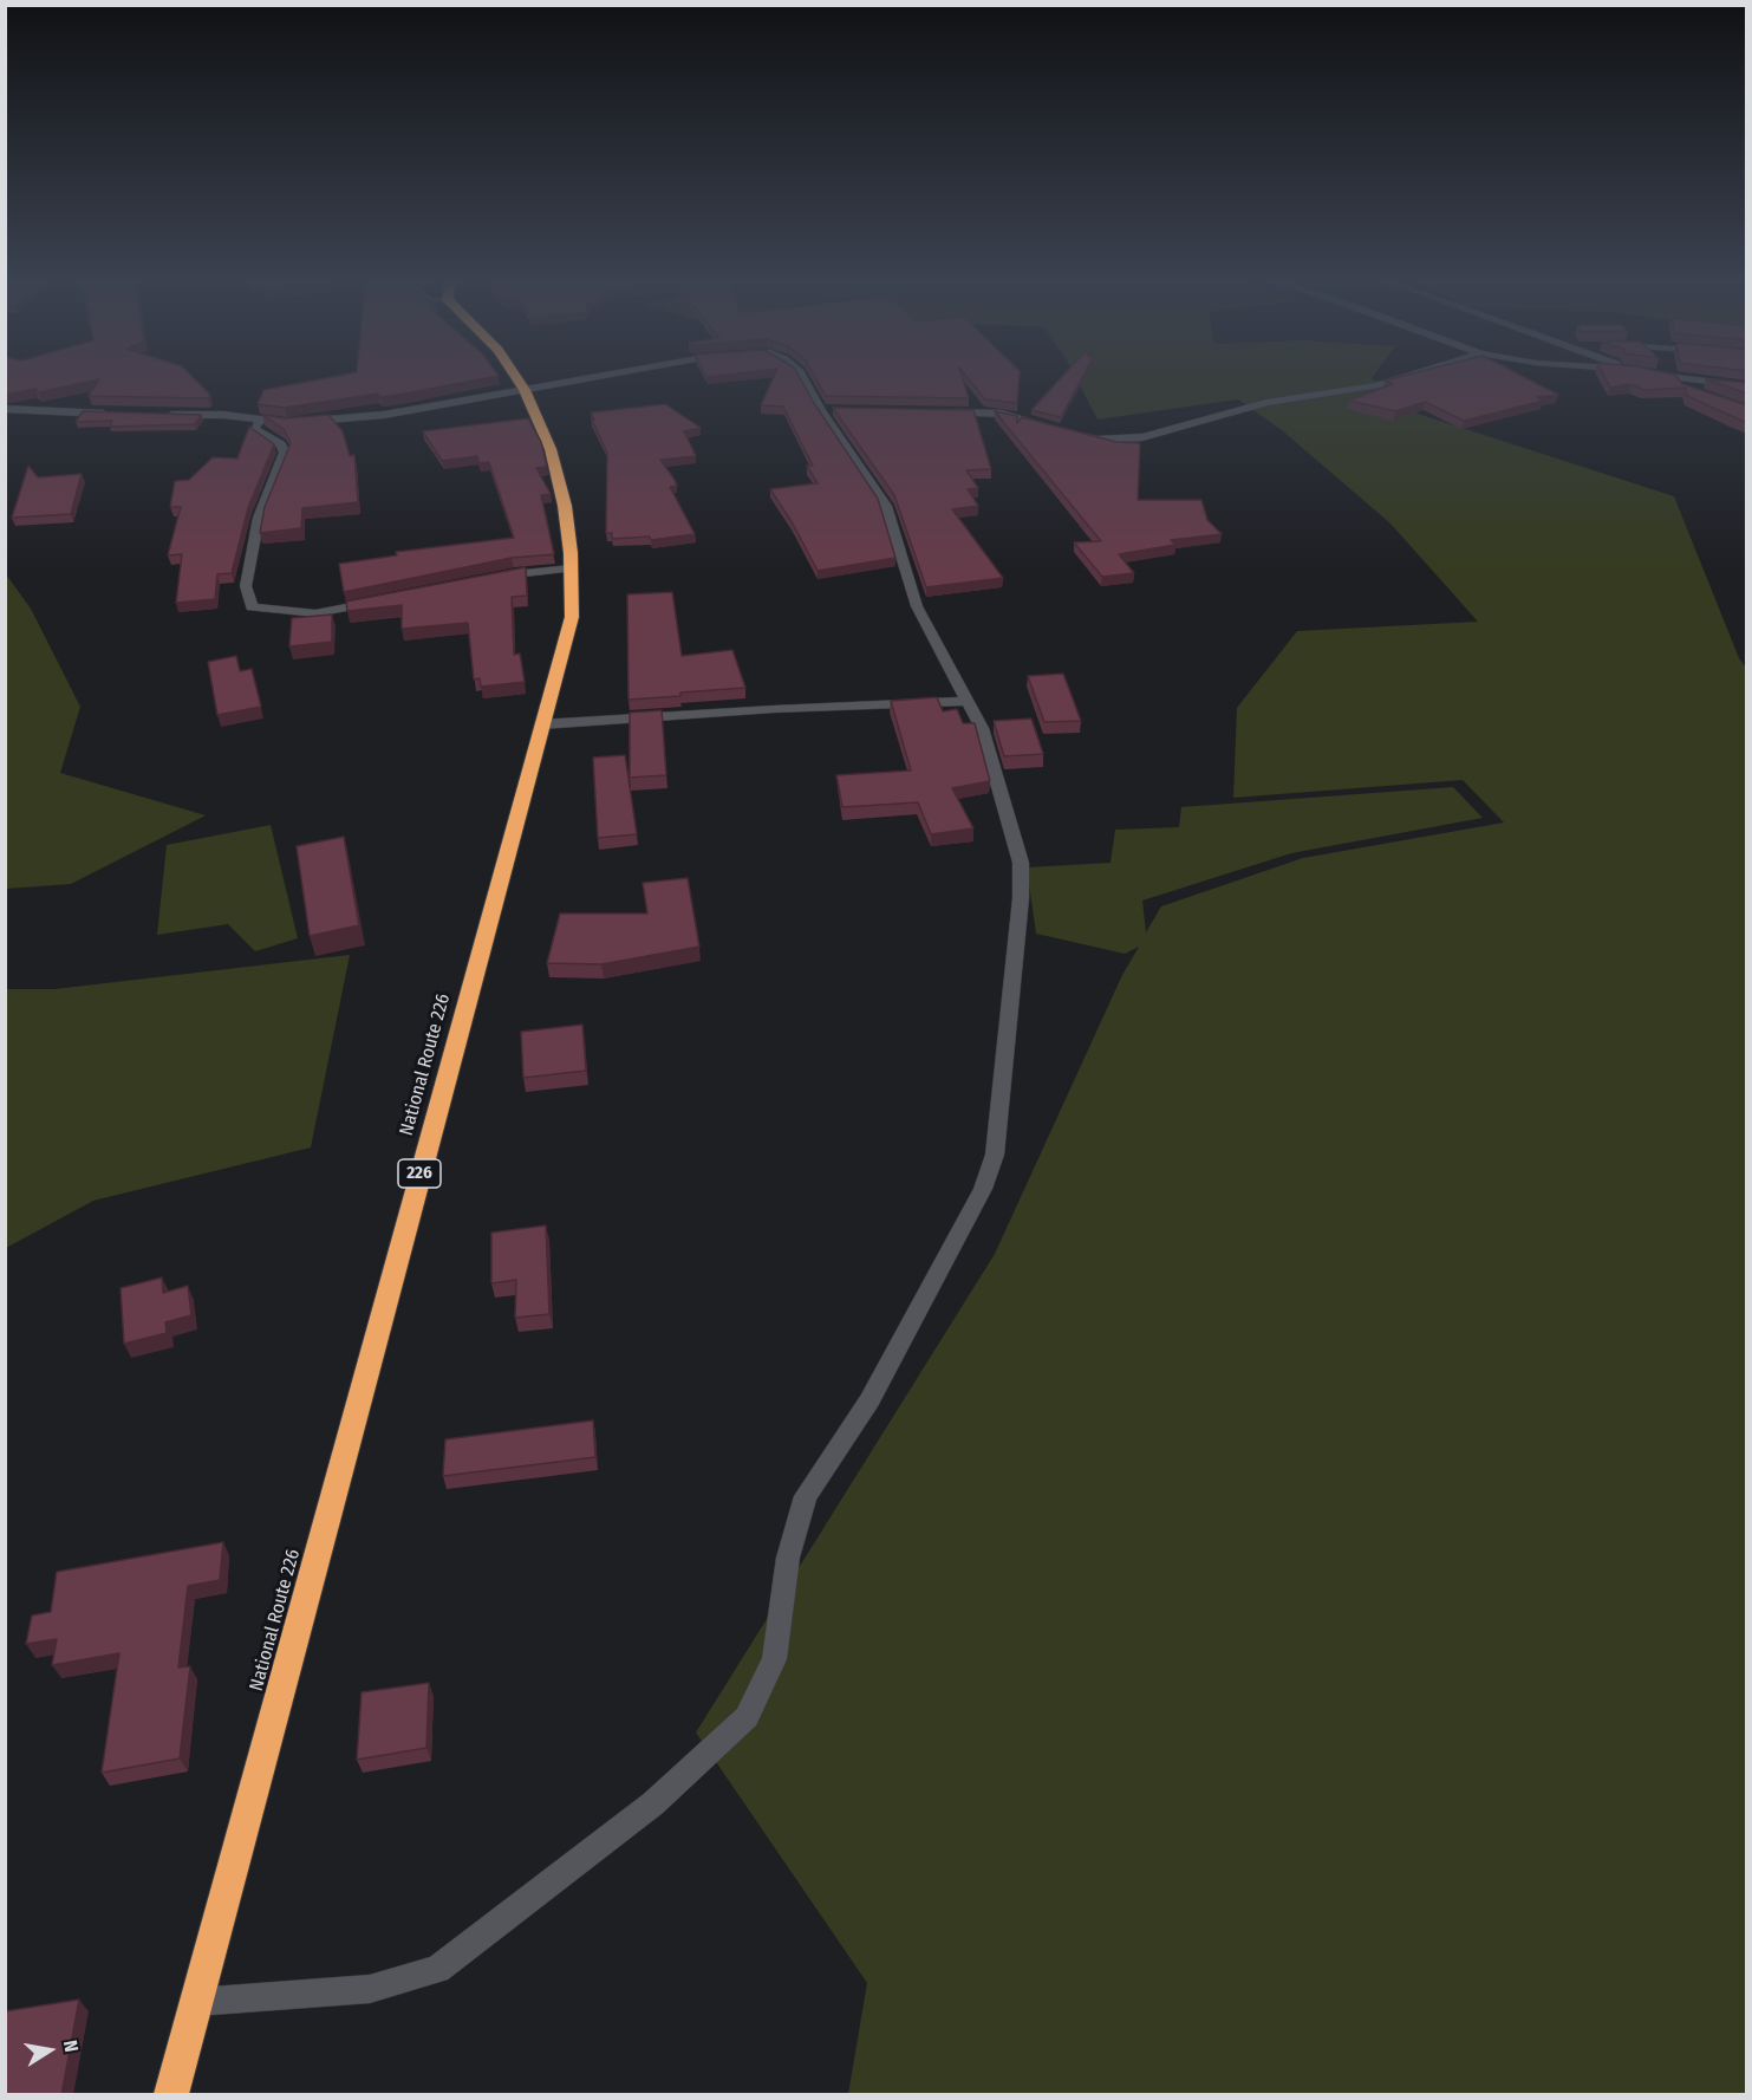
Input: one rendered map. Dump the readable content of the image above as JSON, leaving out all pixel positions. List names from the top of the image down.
{
  "streets": {
    "highway": ["National Route 226", "226"]
  },
  "north": "right"
}
